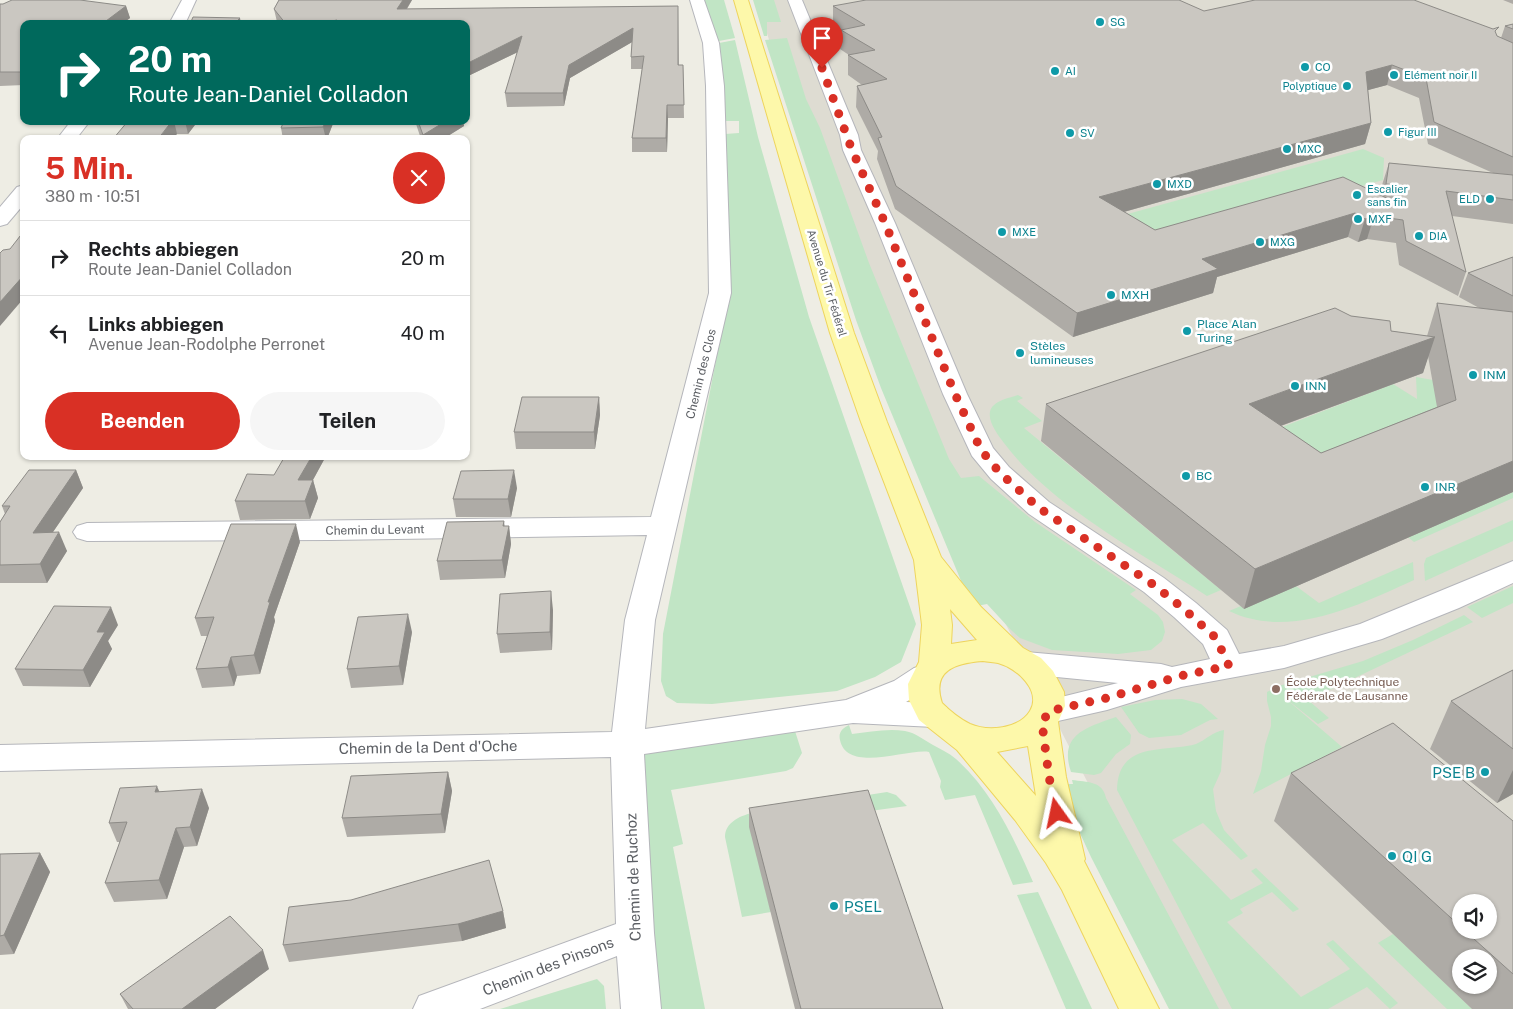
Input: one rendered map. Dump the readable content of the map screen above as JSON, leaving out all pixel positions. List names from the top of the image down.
{
  "streets": {
    "main road": ["Avenue du Tir Fédéral"],
    "street": [
      "Chemin des Clos",
      "Chemin du Levant",
      "Chemin de la Dent d'Oche",
      "Chemin de Ruchoz",
      "Chemin des Pinsons"
    ]
  },
  "crossings": [
    ["Avenue du Tir Fédéral", "Chemin de la Dent d'Oche"],
    ["Chemin des Clos", "Chemin du Levant"],
    ["Chemin des Clos", "Chemin de la Dent d'Oche"],
    ["Chemin des Clos", "Chemin de Ruchoz"],
    ["Chemin de la Dent d'Oche", "Chemin de Ruchoz"],
    ["Chemin de Ruchoz", "Chemin des Pinsons"]
  ],
  "places": [
    "SG",
    "CO",
    "AI",
    "Elément noir II",
    "Polyptique",
    "Figur III",
    "SV",
    "MXC",
    "MXD",
    "Escalier sans fin",
    "ELD",
    "MXF",
    "MXE",
    "DIA",
    "MXG",
    "MXH",
    "Place Alan Turing",
    "Stèles lumineuses",
    "INM",
    "INN",
    "BC",
    "INR",
    "École Polytechnique Fédérale de Lausanne",
    "PSE B",
    "QI G",
    "PSEL"
  ],
  "page": {
    "turn": ["20 m", "Route Jean-Daniel Colladon"],
    "heading": ["5 Min.", "380 m · 10:51"],
    "list": [
      {
        "name": "Rechts abbiegen",
        "note": "Route Jean-Daniel Colladon",
        "value": "20 m"
      },
      {
        "name": "Links abbiegen",
        "note": "Avenue Jean-Rodolphe Perronet",
        "value": "40 m"
      }
    ],
    "buttons": ["Beenden", "Teilen"]
  }
}
